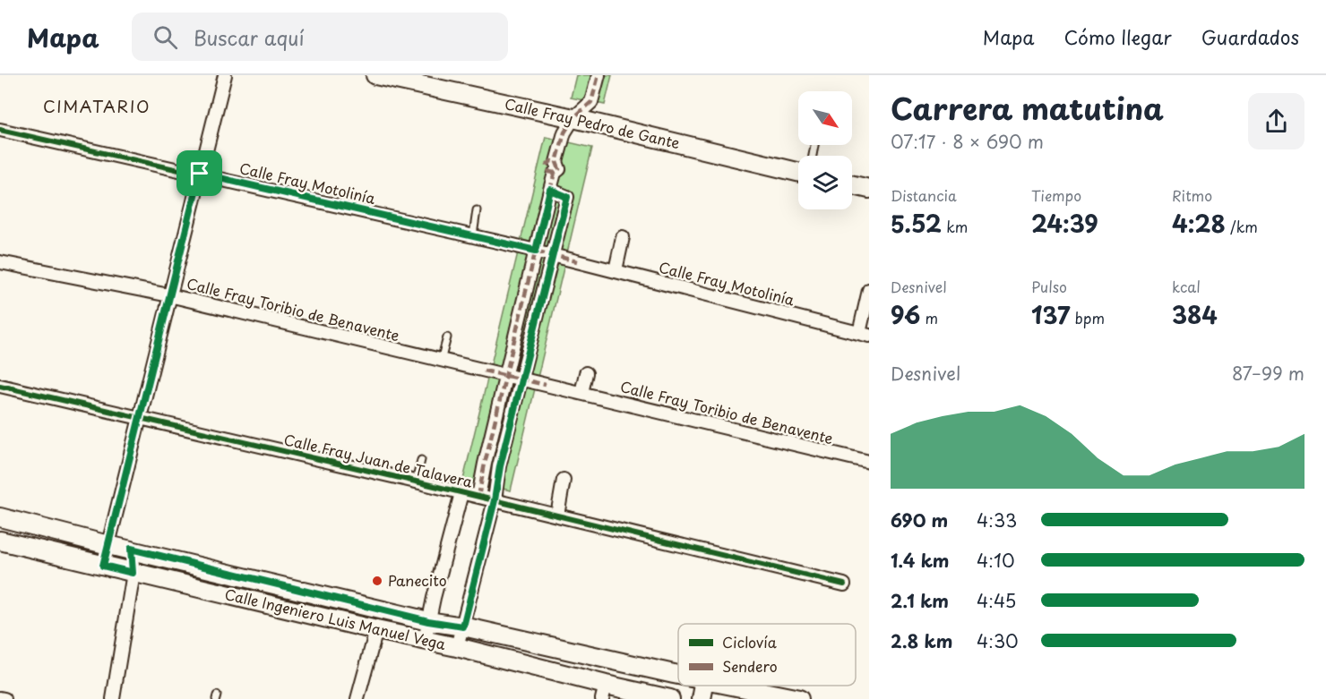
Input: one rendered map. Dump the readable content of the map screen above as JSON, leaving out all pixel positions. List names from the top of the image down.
{
  "streets": {
    "main road": ["Calle Fray Pedro de Gante", "Calle Ingeniero Luis Manuel Vega"],
    "street": ["Calle Fray Motolinía", "Calle Fray Toribio de Benavente", "Calle Fray Juan de Talavera"]
  },
  "districts": ["CIMATARIO"],
  "places": ["Panecito"],
  "legend": ["Ciclovía", "Sendero"],
  "north": "bottom right",
  "page": {
    "header": "Mapa",
    "search": "Buscar aquí",
    "nav": ["Mapa", "Cómo llegar", "Guardados"],
    "heading": ["Carrera matutina", "07:17 · 8 × 690 m"],
    "stats": [
      ["Distancia", "5.52 km"],
      ["Tiempo", "24:39"],
      ["Ritmo", "4:28 /km"],
      ["Desnivel", "96 m"],
      ["Pulso", "137 bpm"],
      ["kcal", "384"]
    ],
    "chart": ["Desnivel", "87–99 m"],
    "list": [
      {
        "name": "690 m",
        "note": "4:33"
      },
      {
        "name": "1.4 km",
        "note": "4:10"
      },
      {
        "name": "2.1 km",
        "note": "4:45"
      },
      {
        "name": "2.8 km",
        "note": "4:30"
      }
    ]
  }
}
